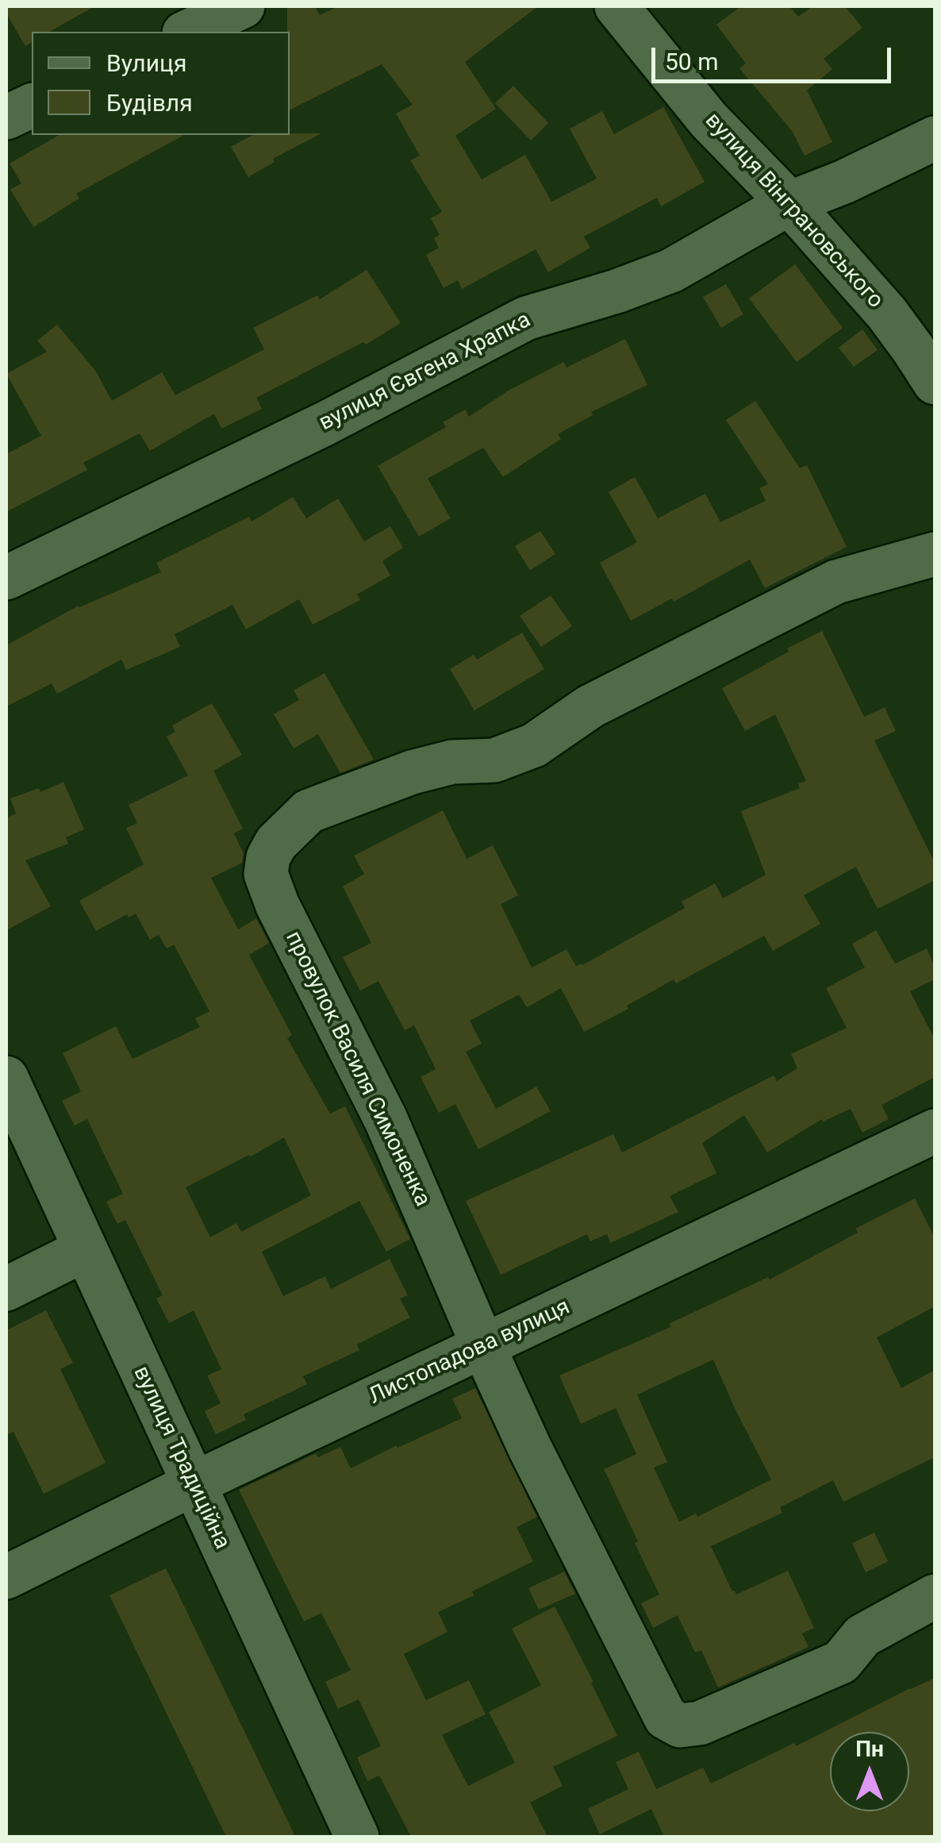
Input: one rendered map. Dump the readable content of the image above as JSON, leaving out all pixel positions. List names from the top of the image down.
{
  "streets": {
    "street": [
      "вулиця Вінграновського",
      "вулиця Євгена Храпка",
      "провулок Василя Симоненка",
      "Листопадова вулиця",
      "вулиця Традиційна"
    ]
  },
  "crossings": [
    ["вулиця Вінграновського", "вулиця Євгена Храпка"],
    ["провулок Василя Симоненка", "Листопадова вулиця"],
    ["Листопадова вулиця", "вулиця Традиційна"]
  ],
  "legend": ["Вулиця", "Будівля"],
  "scale_bar": "50 m",
  "north": "top"
}
